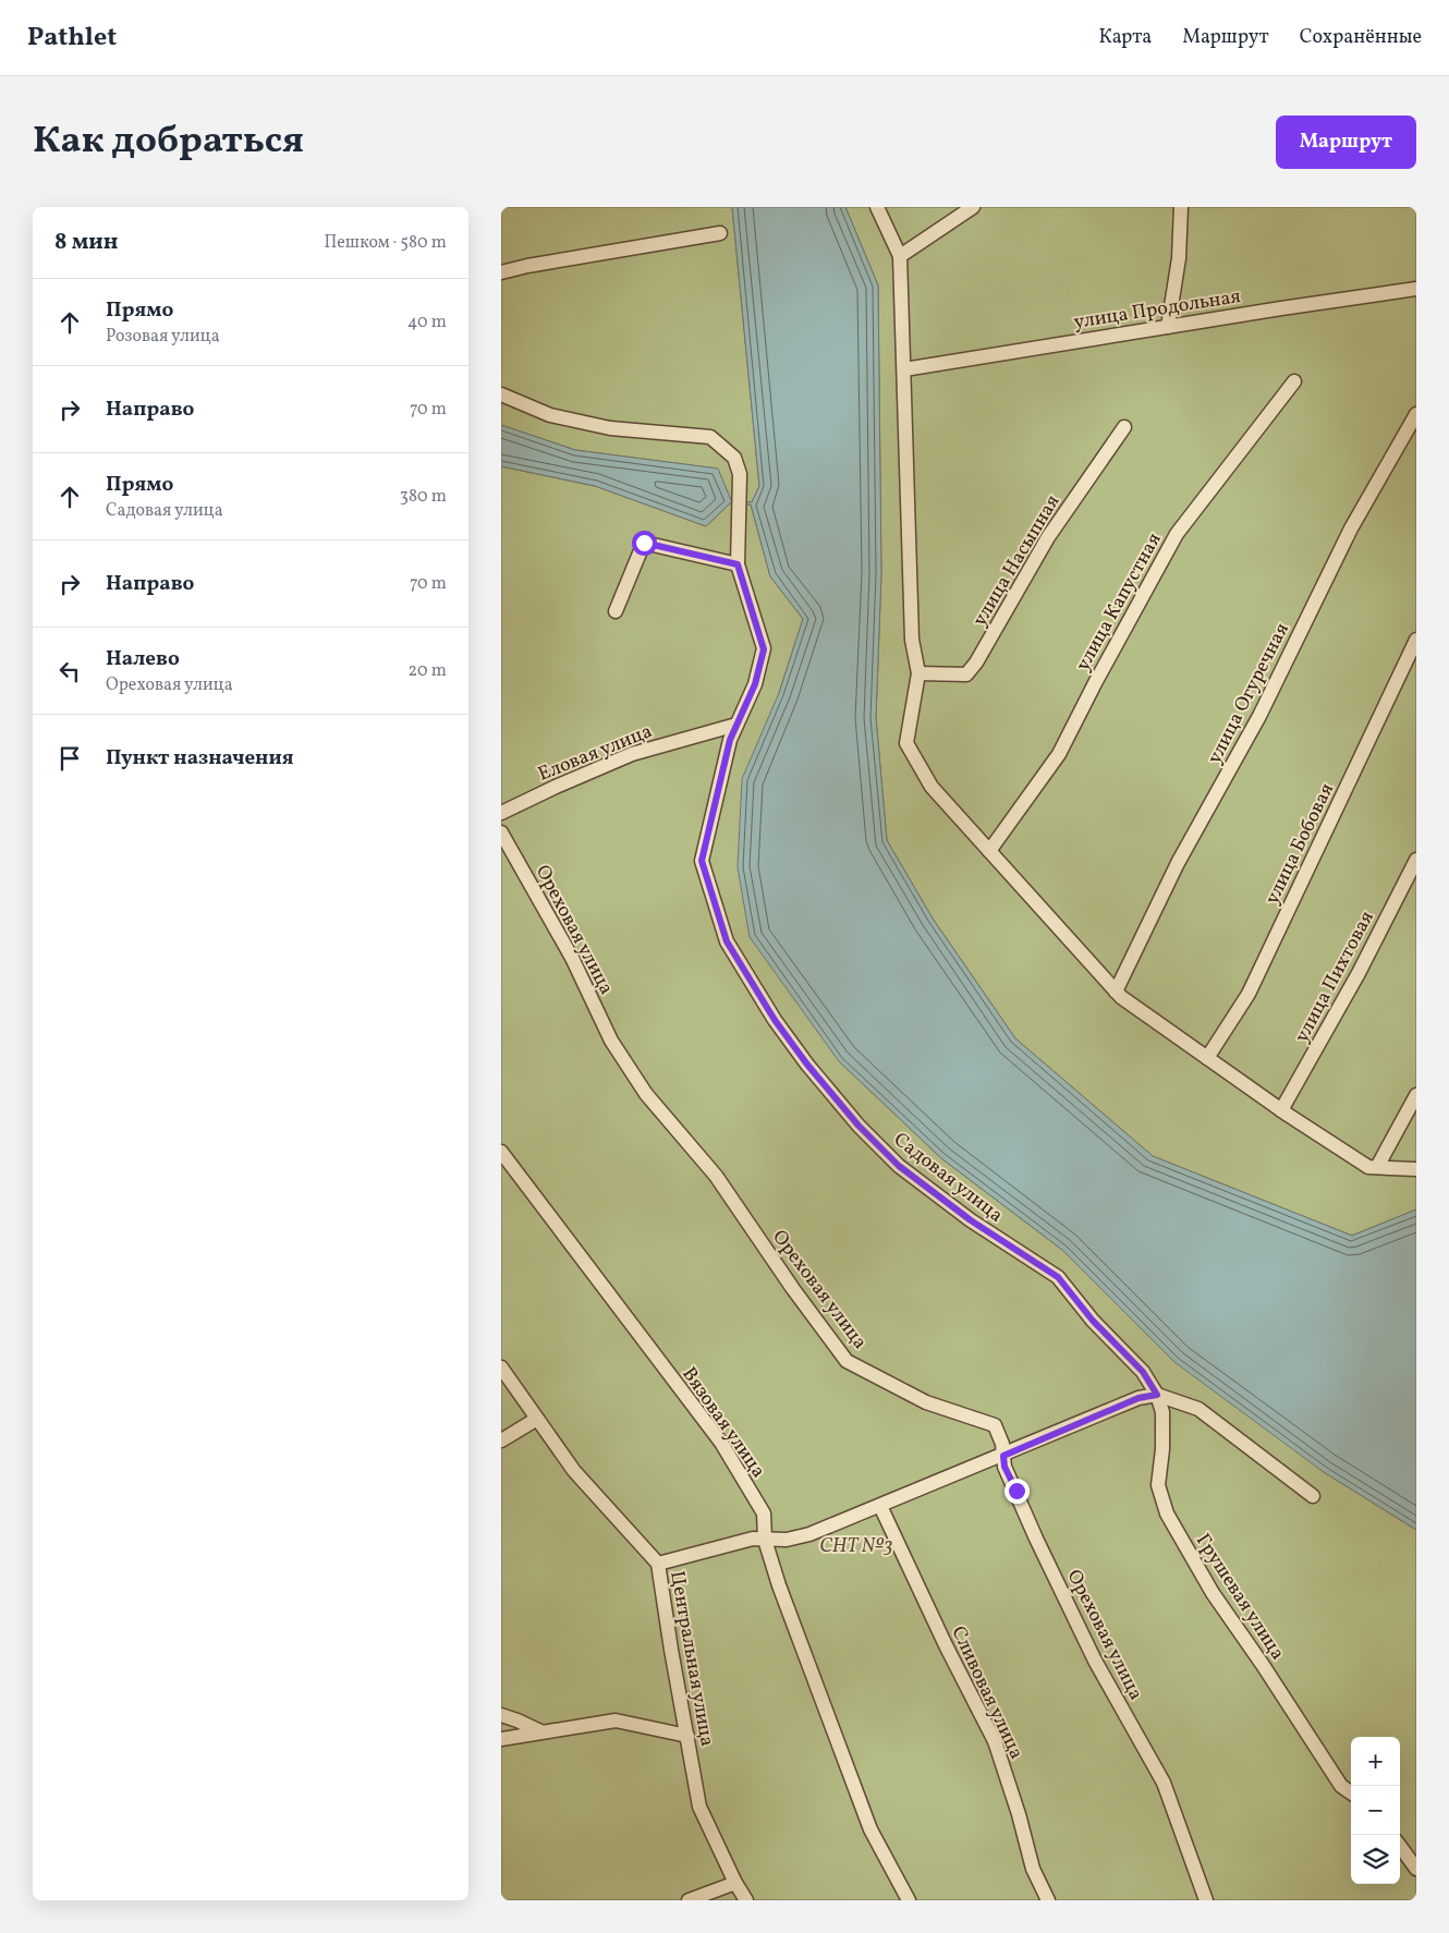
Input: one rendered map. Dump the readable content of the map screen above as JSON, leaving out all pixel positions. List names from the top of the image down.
{
  "streets": {
    "street": [
      "улица Продольная",
      "улица Насыпная",
      "улица Капустная",
      "улица Огуречная",
      "Еловая улица",
      "улица Бобовая",
      "Ореховая улица",
      "улица Пихтовая",
      "Садовая улица",
      "Вязовая улица",
      "Грушевая улица",
      "Центральная улица",
      "Сливовая улица"
    ]
  },
  "crossings": [
    ["Еловая улица", "Садовая улица"],
    ["Садовая улица", "Грушевая улица"]
  ],
  "parks": ["СНТ №3"],
  "page": {
    "header": "Pathlet",
    "nav": ["Карта", "Маршрут", "Сохранённые"],
    "title": "Как добраться",
    "buttons": "Маршрут",
    "heading": ["8 мин", "Пешком · 580 m"],
    "list": [
      ["Прямо", "Розовая улица", "40 m"],
      ["Направо", "70 m"],
      ["Прямо", "Садовая улица", "380 m"],
      ["Направо", "70 m"],
      ["Налево", "Ореховая улица", "20 m"],
      "Пункт назначения"
    ],
    "map_buttons": ["+", "−"]
  }
}
